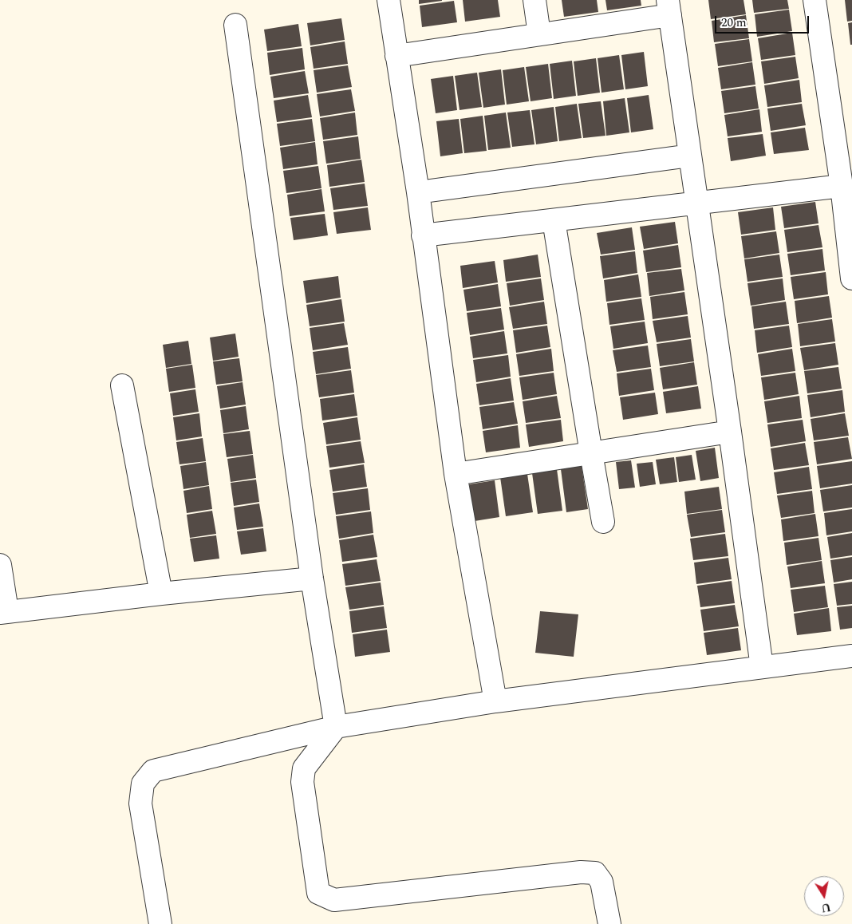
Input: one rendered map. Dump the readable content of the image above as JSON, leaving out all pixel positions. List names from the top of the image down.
{
  "scale_bar": "20 m",
  "north": "bottom"
}
